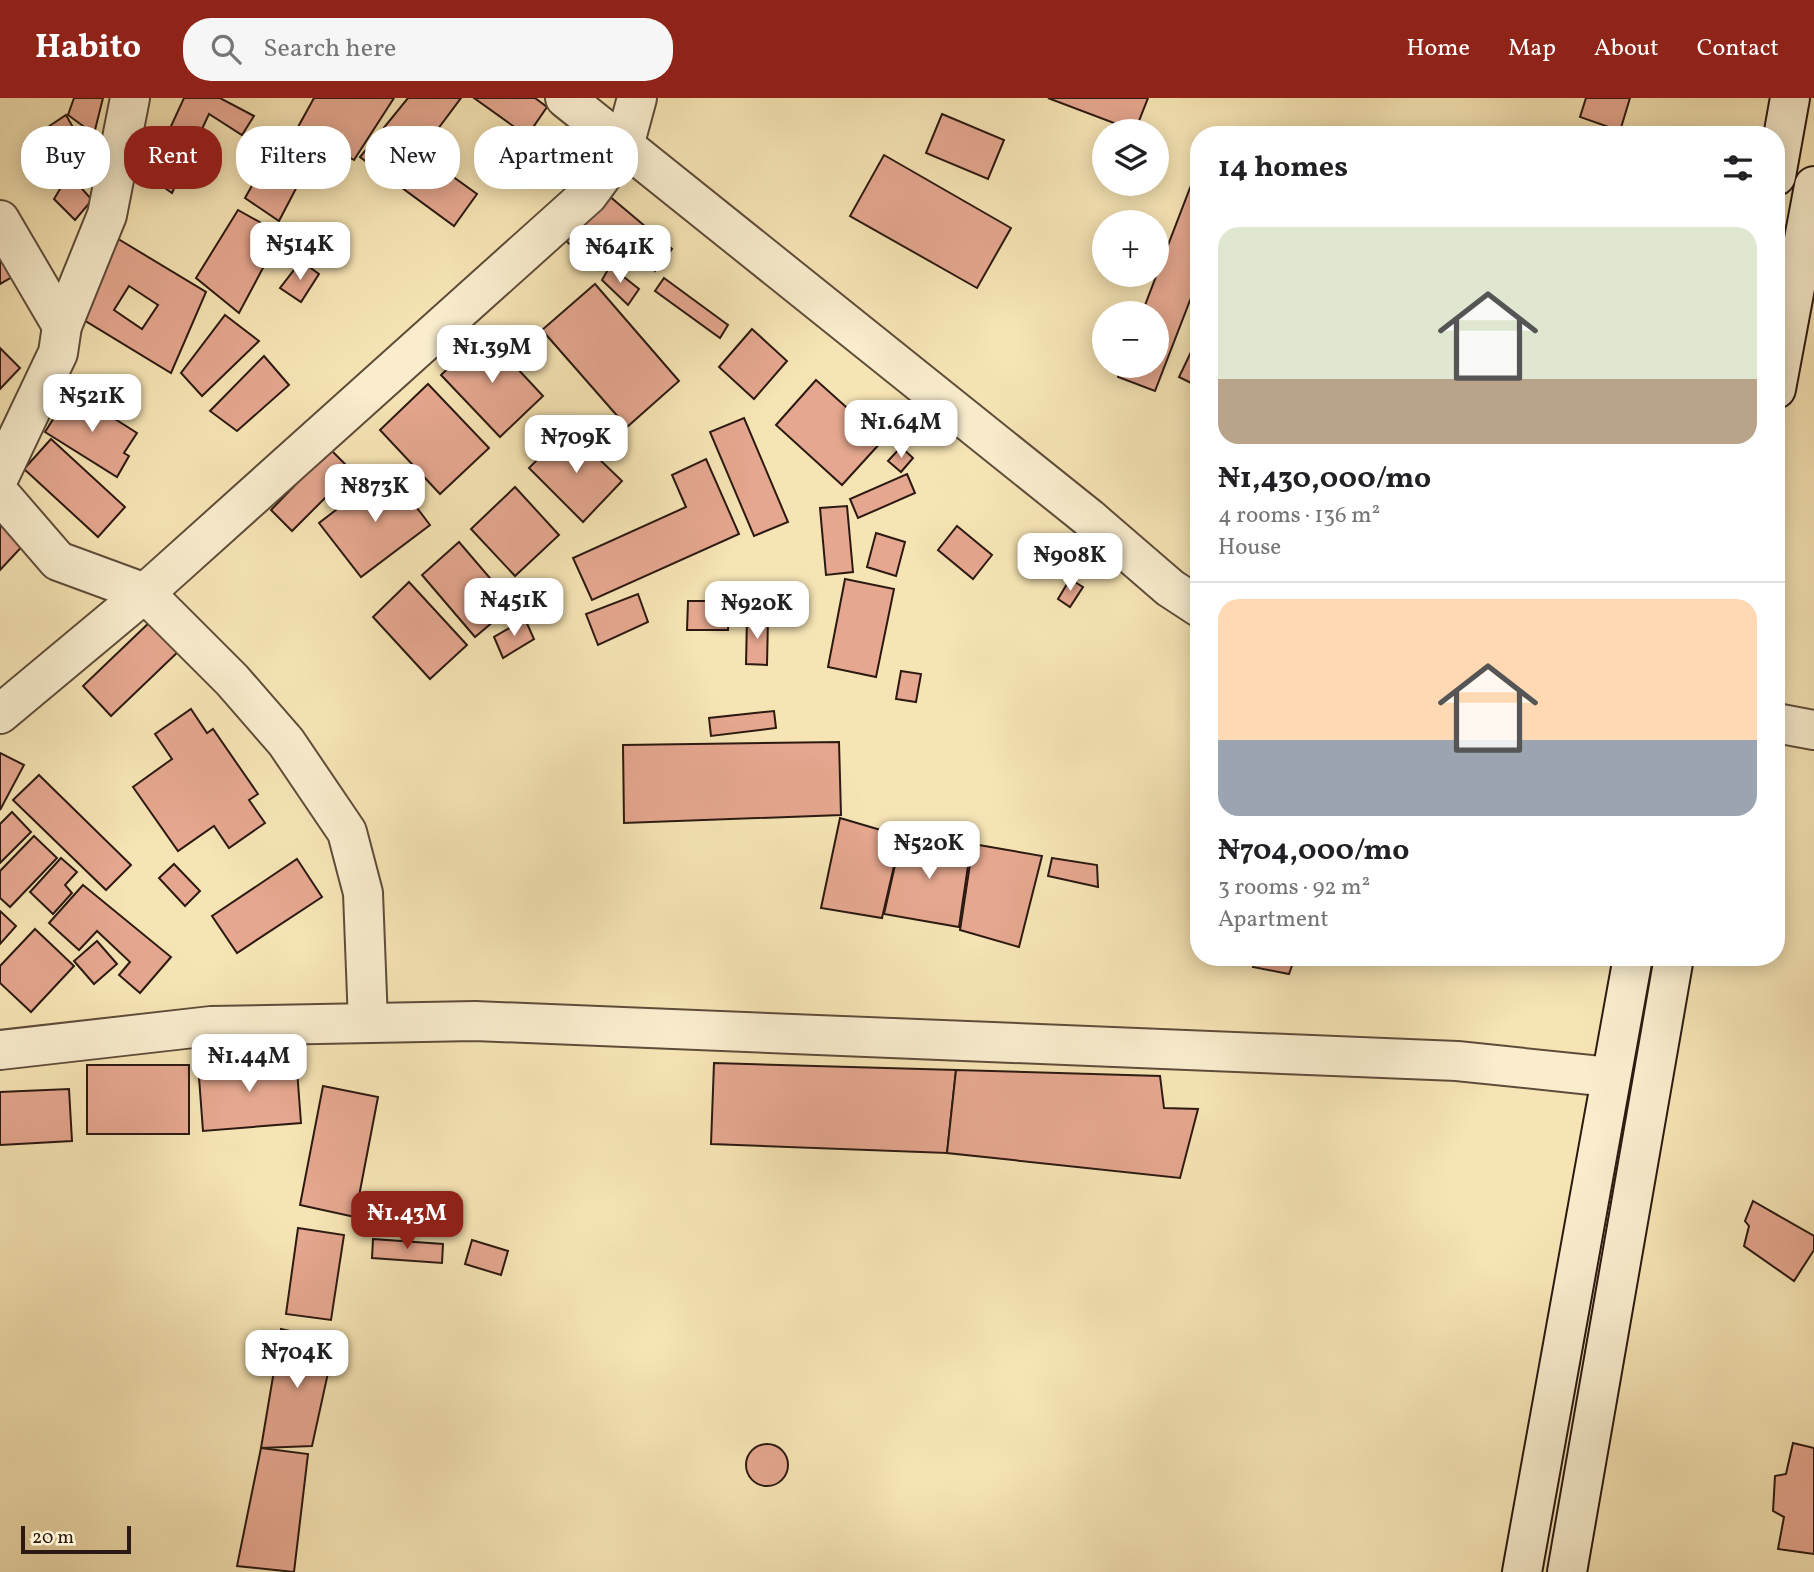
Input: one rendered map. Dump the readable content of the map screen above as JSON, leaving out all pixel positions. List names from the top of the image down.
{
  "scale_bar": "20 m",
  "page": {
    "header": "Habito",
    "search": "Search here",
    "nav": [
      "Home",
      "Map",
      "About",
      "Contact"
    ],
    "map_buttons": ["+", "−"],
    "chip": [
      "Buy",
      "Rent",
      "Filters",
      "New",
      "Apartment"
    ],
    "heading": "14 homes",
    "list": [
      {
        "name": "₦1,430,000/mo",
        "note": "4 rooms · 136 m² · House"
      },
      {
        "name": "₦704,000/mo",
        "note": "3 rooms · 92 m² · Apartment"
      }
    ],
    "price": [
      "₦514K",
      "₦641K",
      "₦1.39M",
      "₦521K",
      "₦1.64M",
      "₦709K",
      "₦873K",
      "₦908K",
      "₦451K",
      "₦920K",
      "₦520K",
      "₦1.44M",
      "₦1.43M",
      "₦704K"
    ],
    "scale": "20 m"
  }
}
